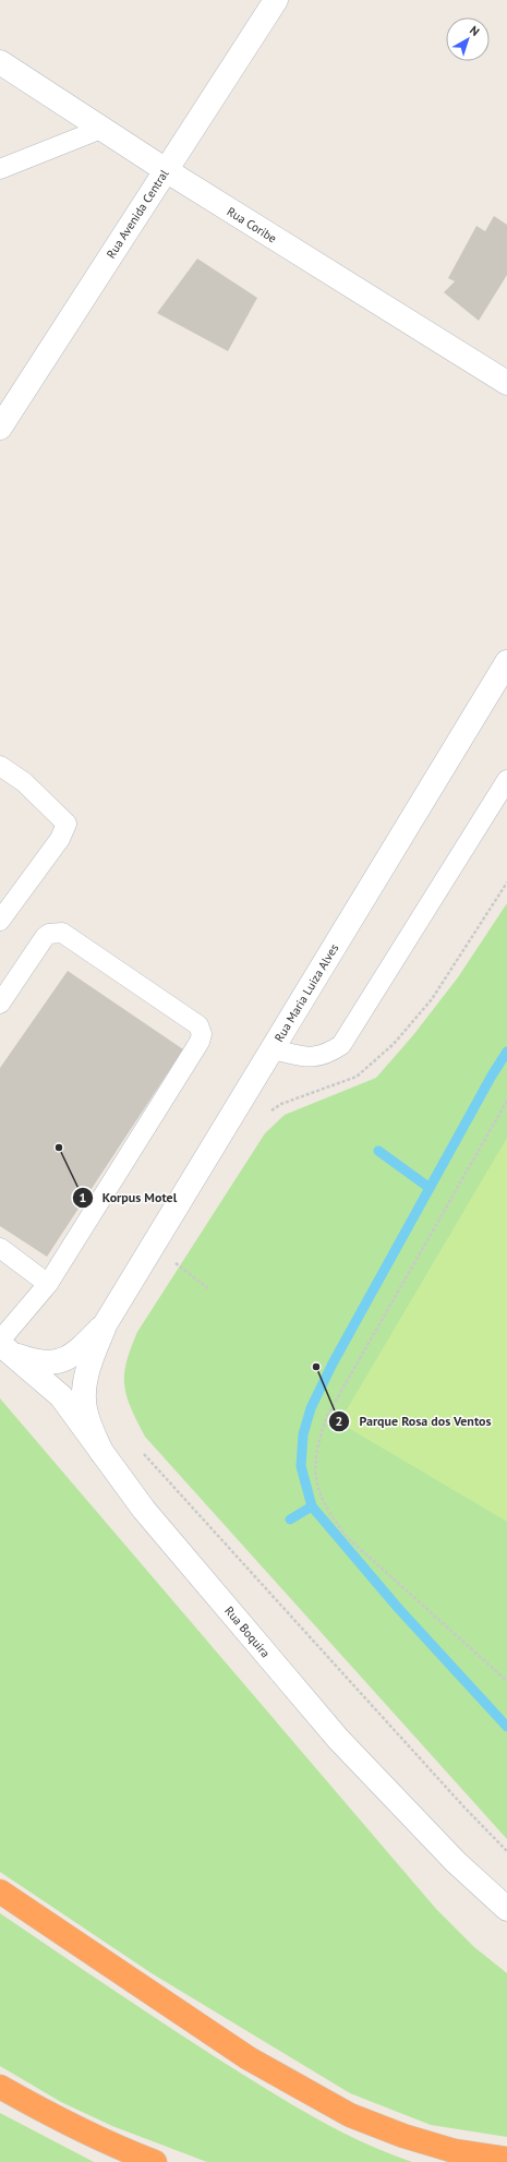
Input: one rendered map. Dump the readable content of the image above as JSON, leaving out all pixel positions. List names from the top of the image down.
{
  "streets": {
    "street": [
      "Rua Avenida Central",
      "Rua Coribe",
      "Rua Maria Luiza Alves",
      "Rua Boquira"
    ]
  },
  "crossings": [
    ["Rua Avenida Central", "Rua Coribe"],
    ["Rua Maria Luiza Alves", "Rua Boquira"]
  ],
  "places": ["Korpus Motel", "Parque Rosa dos Ventos"],
  "north": "top right"
}
